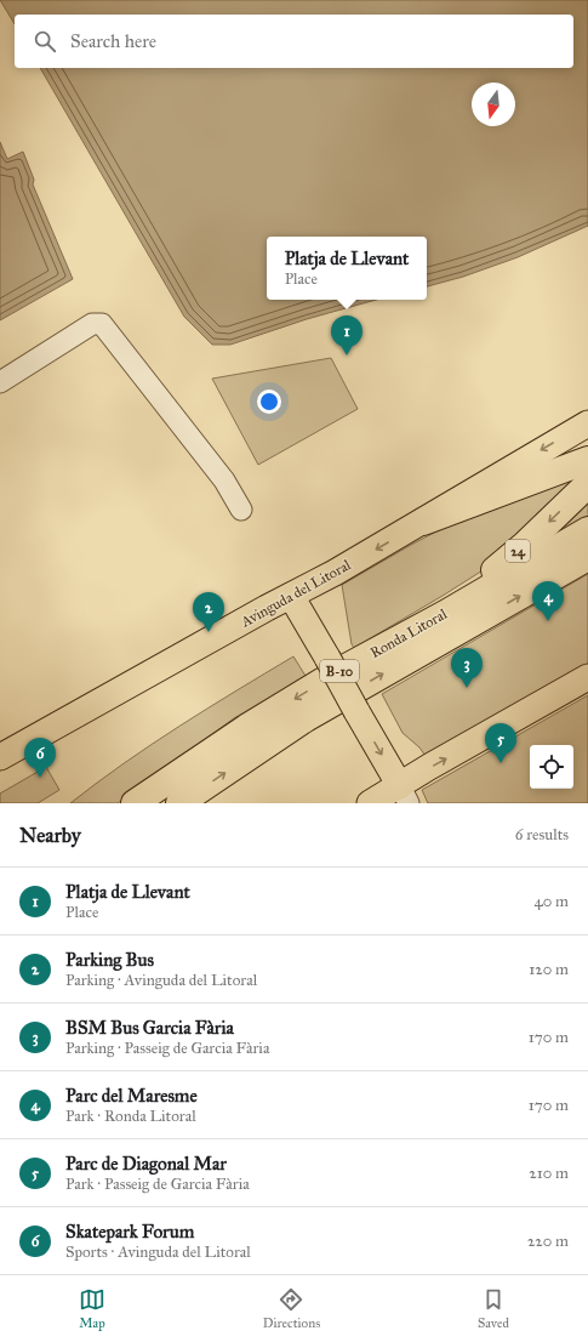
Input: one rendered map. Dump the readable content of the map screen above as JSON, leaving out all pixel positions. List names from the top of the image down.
{
  "streets": {
    "highway": ["24", "Ronda Litoral", "B-10"],
    "main road": ["Avinguda del Litoral"]
  },
  "crossings": [
    ["24", "Ronda Litoral"]
  ],
  "north": "bottom",
  "page": {
    "search": "Search here",
    "popup": ["Platja de Llevant", "Place"],
    "pins": [
      "1",
      "4",
      "2",
      "3",
      "5",
      "6"
    ],
    "heading": ["Nearby", "6 results"],
    "list": [
      {
        "mark": "1",
        "name": "Platja de Llevant",
        "note": "Place",
        "value": "40 m"
      },
      {
        "mark": "2",
        "name": "Parking Bus",
        "note": "Parking · Avinguda del Litoral",
        "value": "120 m"
      },
      {
        "mark": "3",
        "name": "BSM Bus Garcia Fària",
        "note": "Parking · Passeig de Garcia Fària",
        "value": "170 m"
      },
      {
        "mark": "4",
        "name": "Parc del Maresme",
        "note": "Park · Ronda Litoral",
        "value": "170 m"
      },
      {
        "mark": "5",
        "name": "Parc de Diagonal Mar",
        "note": "Park · Passeig de Garcia Fària",
        "value": "210 m"
      },
      {
        "mark": "6",
        "name": "Skatepark Forum",
        "note": "Sports · Avinguda del Litoral",
        "value": "220 m"
      }
    ],
    "nav": ["Map", "Directions", "Saved"]
  }
}
